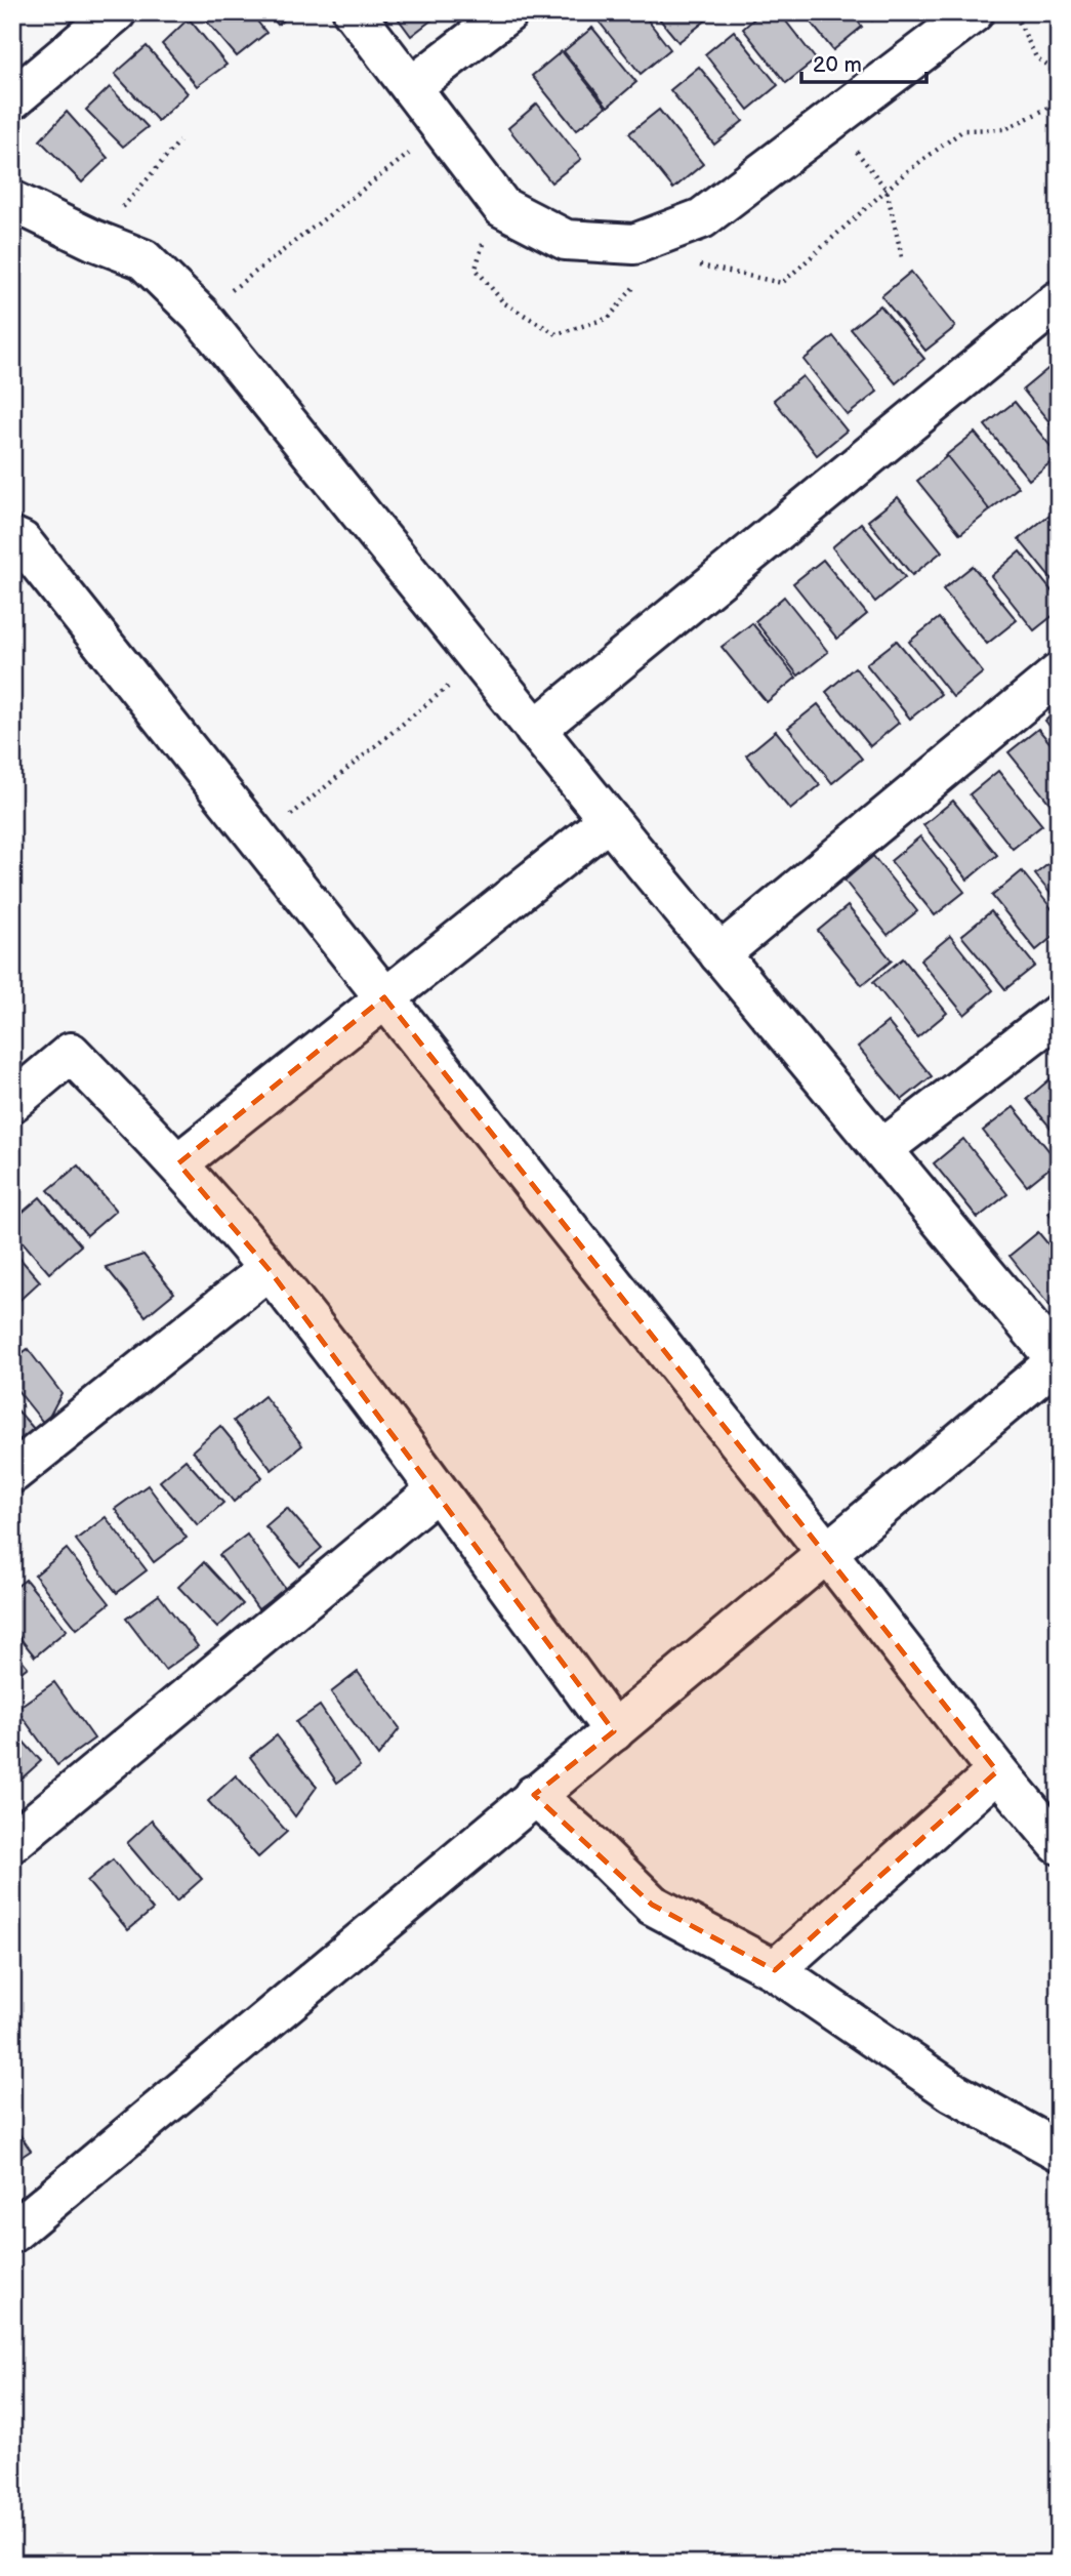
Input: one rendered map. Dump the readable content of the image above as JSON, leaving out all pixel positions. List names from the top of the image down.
{
  "scale_bar": "20 m"
}
